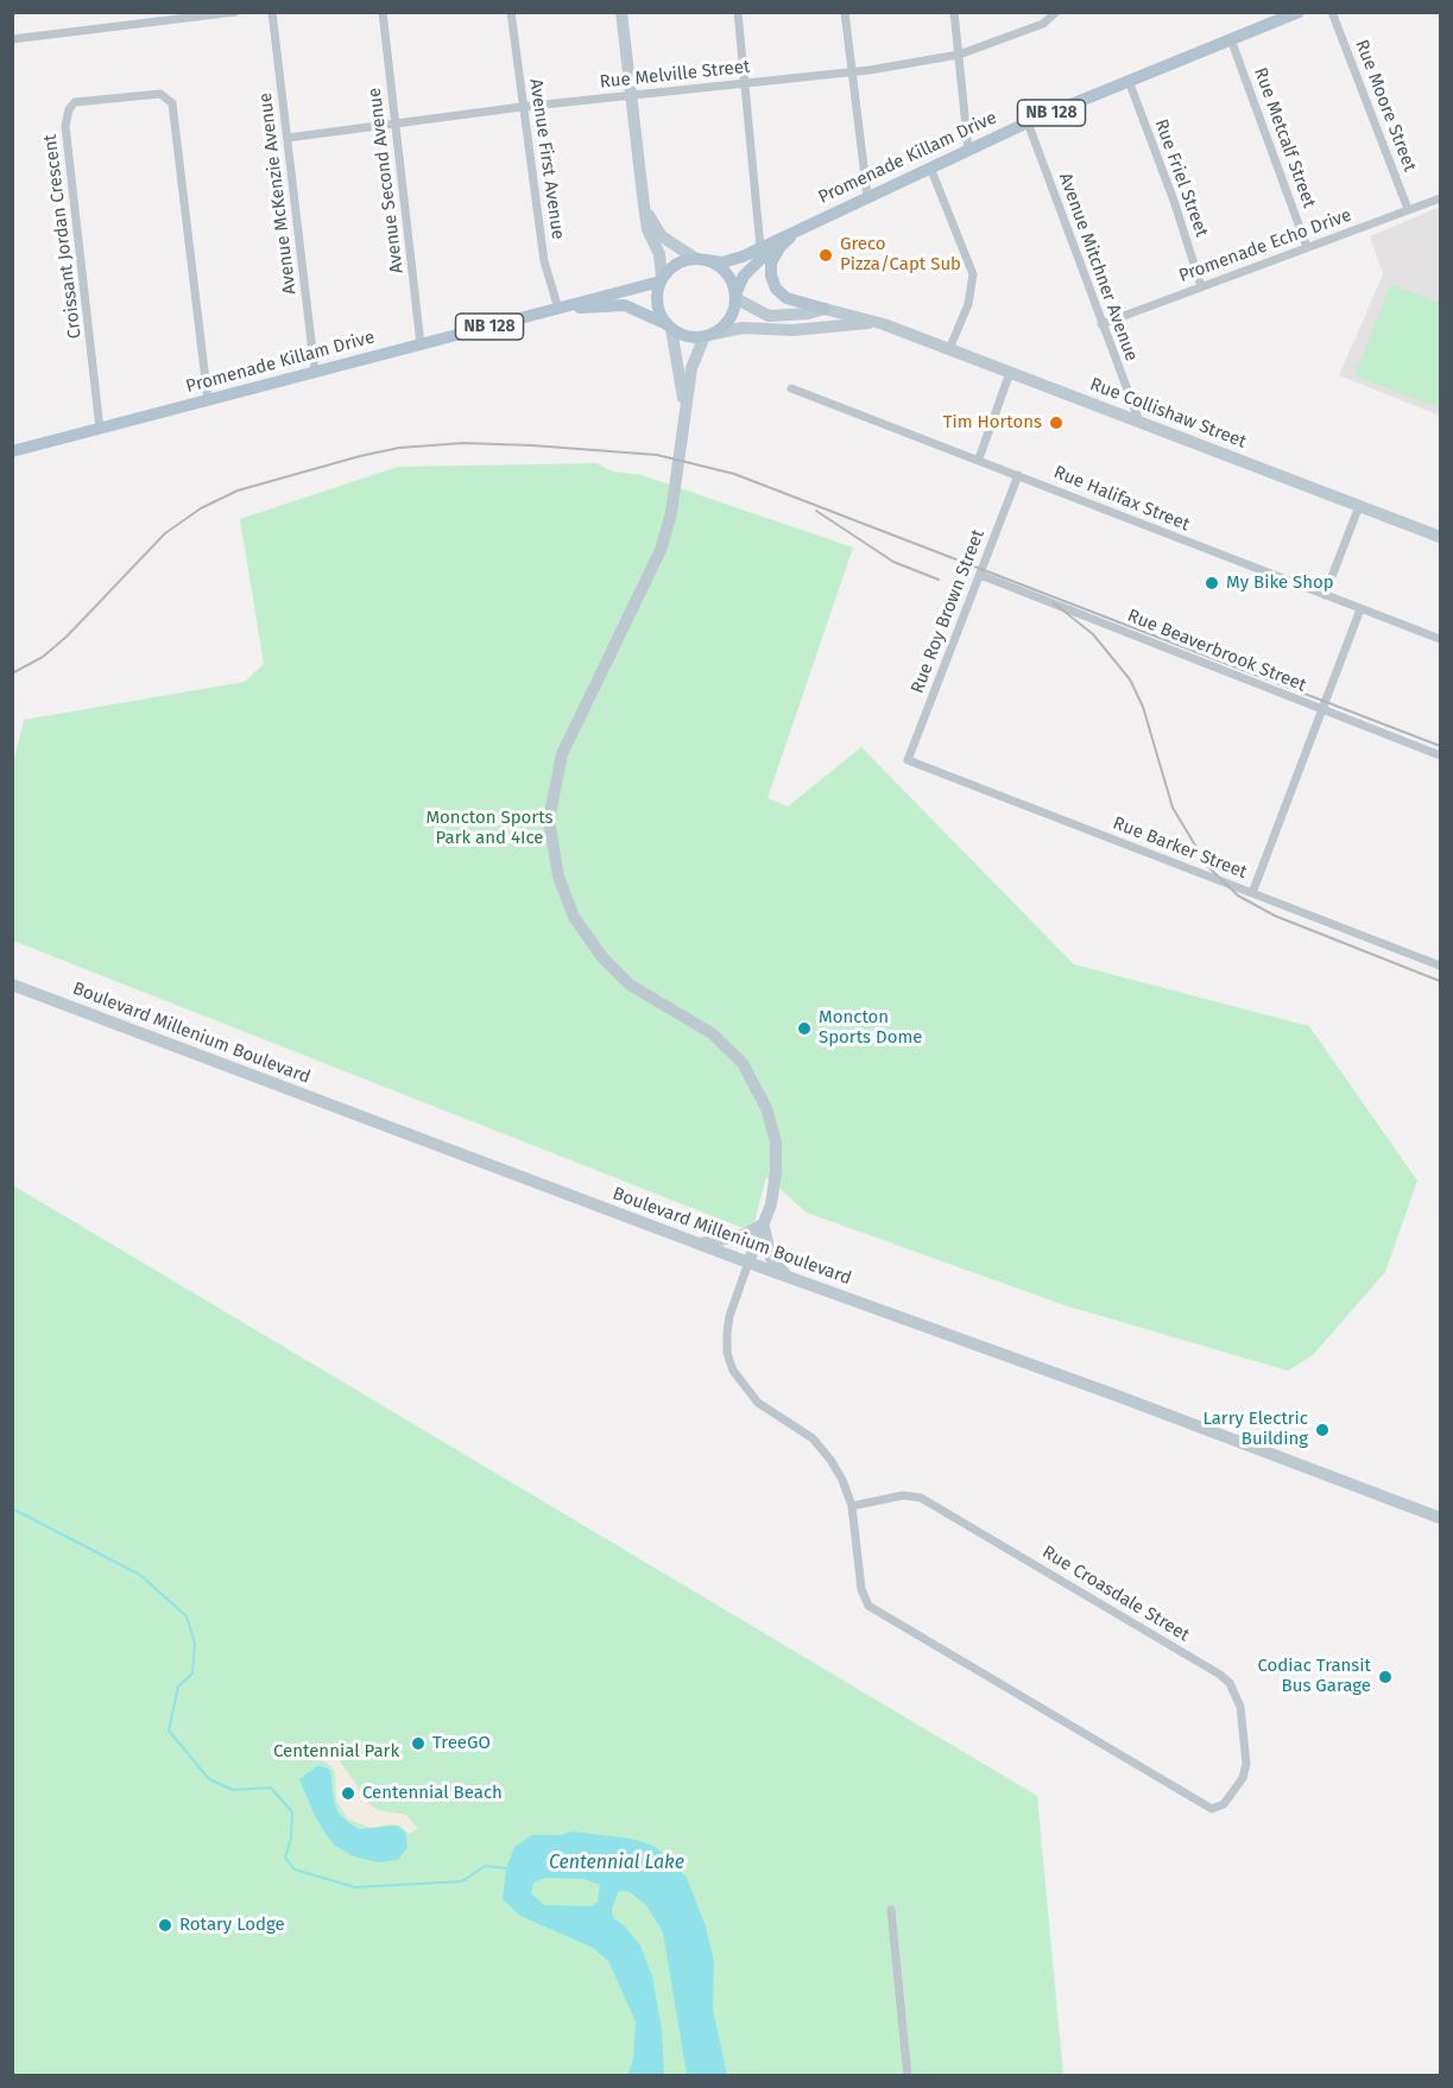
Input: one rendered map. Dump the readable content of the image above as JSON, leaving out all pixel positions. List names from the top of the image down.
{
  "streets": {
    "main road": ["NB 128", "Promenade Killam Drive"],
    "street": [
      "Rue Melville Street",
      "Rue Moore Street",
      "Rue Metcalf Street",
      "Avenue First Avenue",
      "Rue Friel Street",
      "Avenue Second Avenue",
      "Avenue McKenzie Avenue",
      "Croissant Jordan Crescent",
      "Promenade Echo Drive",
      "Avenue Mitchner Avenue",
      "Rue Collishaw Street",
      "Rue Halifax Street",
      "Rue Roy Brown Street",
      "Rue Beaverbrook Street",
      "Rue Barker Street",
      "Boulevard Millenium Boulevard",
      "Rue Croasdale Street"
    ]
  },
  "crossings": [
    ["Rue Melville Street", "Avenue First Avenue"],
    ["Rue Melville Street", "Avenue Second Avenue"],
    ["Rue Melville Street", "Avenue McKenzie Avenue"],
    ["Rue Moore Street", "Promenade Echo Drive"],
    ["Rue Metcalf Street", "Promenade Killam Drive"],
    ["Rue Metcalf Street", "Promenade Echo Drive"],
    ["Promenade Killam Drive", "Avenue First Avenue"],
    ["Promenade Killam Drive", "Rue Friel Street"],
    ["Promenade Killam Drive", "Avenue Second Avenue"],
    ["Promenade Killam Drive", "Avenue McKenzie Avenue"],
    ["Promenade Killam Drive", "Croissant Jordan Crescent"],
    ["Promenade Killam Drive", "Avenue Mitchner Avenue"],
    ["Promenade Killam Drive", "Rue Collishaw Street"],
    ["Rue Friel Street", "Promenade Echo Drive"],
    ["Promenade Echo Drive", "Avenue Mitchner Avenue"],
    ["Avenue Mitchner Avenue", "Rue Collishaw Street"],
    ["Rue Halifax Street", "Rue Roy Brown Street"],
    ["Rue Roy Brown Street", "Rue Beaverbrook Street"],
    ["Rue Roy Brown Street", "Rue Barker Street"]
  ],
  "water": ["Centennial Lake"],
  "parks": ["Moncton Sports Park and 4Ice", "Centennial Park"],
  "places": [
    "Greco Pizza/Capt Sub",
    "Tim Hortons",
    "My Bike Shop",
    "Moncton Sports Dome",
    "Larry Electric Building",
    "Codiac Transit Bus Garage",
    "TreeGO",
    "Centennial Beach",
    "Rotary Lodge"
  ]
}
